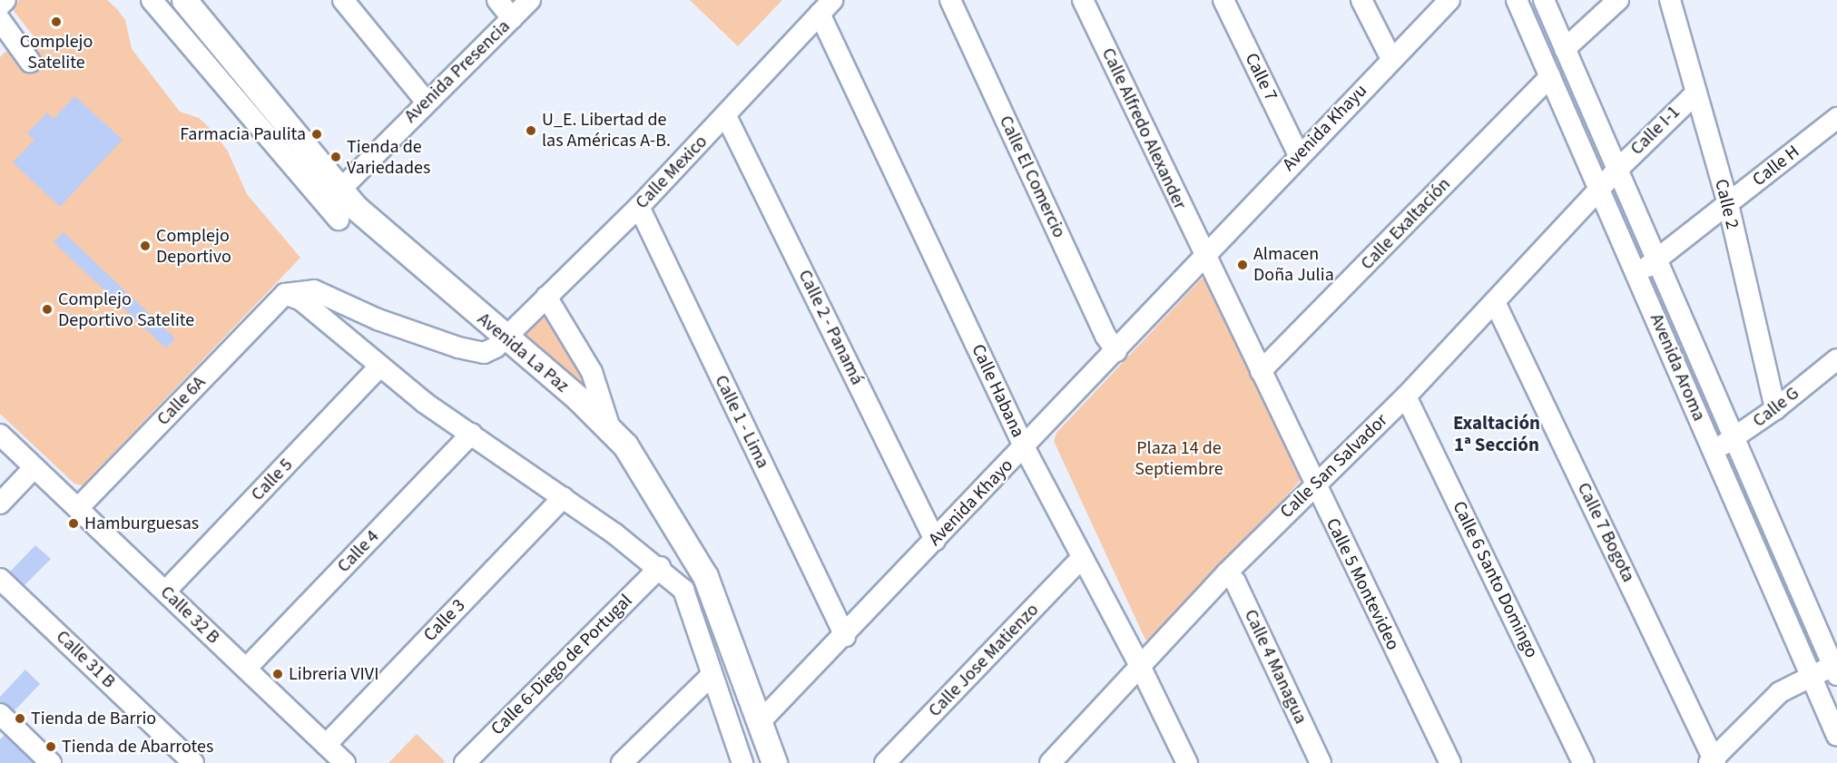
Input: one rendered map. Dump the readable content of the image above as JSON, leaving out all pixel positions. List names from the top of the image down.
{
  "streets": {
    "main road": ["Avenida La Paz"],
    "street": [
      "Avenida Presencia",
      "Calle 7",
      "Avenida Khayu",
      "Calle Alfredo Alexander",
      "Calle I-1",
      "Calle H",
      "Calle Mexico",
      "Calle El Comercio",
      "Calle 2",
      "Calle Exaltación",
      "Calle 2 - Panamá",
      "Avenida Aroma",
      "Calle Habana",
      "Calle 6A",
      "Calle G",
      "Calle 1 - Lima",
      "Calle San Salvador",
      "Calle 5",
      "Avenida Khayo",
      "Calle 7 Bogota",
      "Calle 4",
      "Calle 6 Santo Domingo",
      "Calle 5 Montevideo",
      "Calle 32 B",
      "Calle 3",
      "Calle 31 B",
      "Calle Jose Matienzo",
      "Calle 6-Diego de Portugal",
      "Calle 4 Managua"
    ]
  },
  "crossings": [
    ["Avenida Presencia", "Avenida La Paz"],
    ["Calle 7", "Avenida Khayu"],
    ["Avenida Khayu", "Calle Alfredo Alexander"],
    ["Avenida Khayu", "Avenida Khayo"],
    ["Avenida Khayu", "Calle 5 Montevideo"],
    ["Calle Alfredo Alexander", "Avenida Khayo"],
    ["Calle Alfredo Alexander", "Calle 5 Montevideo"],
    ["Calle I-1", "Calle 2"],
    ["Calle I-1", "Avenida Aroma"],
    ["Calle I-1", "Calle San Salvador"],
    ["Calle H", "Calle 2"],
    ["Calle H", "Avenida Aroma"],
    ["Calle Mexico", "Calle 2 - Panamá"],
    ["Calle Mexico", "Avenida La Paz"],
    ["Calle Mexico", "Calle Habana"],
    ["Calle Mexico", "Calle 6A"],
    ["Calle Mexico", "Calle 1 - Lima"],
    ["Calle El Comercio", "Avenida Khayo"],
    ["Calle 2", "Calle G"],
    ["Calle Exaltación", "Avenida Aroma"],
    ["Calle Exaltación", "Calle 5 Montevideo"],
    ["Calle 2 - Panamá", "Avenida Khayo"],
    ["Avenida La Paz", "Avenida Khayo"],
    ["Avenida Aroma", "Calle G"],
    ["Avenida Aroma", "Calle San Salvador"],
    ["Calle Habana", "Calle San Salvador"],
    ["Calle Habana", "Avenida Khayo"],
    ["Calle Habana", "Calle Jose Matienzo"],
    ["Calle 6A", "Calle 32 B"],
    ["Calle 1 - Lima", "Avenida Khayo"],
    ["Calle San Salvador", "Calle 7 Bogota"],
    ["Calle San Salvador", "Calle 6 Santo Domingo"],
    ["Calle San Salvador", "Calle 5 Montevideo"],
    ["Calle San Salvador", "Calle 4 Managua"],
    ["Calle 5", "Calle 32 B"],
    ["Avenida Khayo", "Calle 5 Montevideo"],
    ["Calle 4", "Calle 32 B"],
    ["Calle 32 B", "Calle 3"]
  ],
  "districts": ["Exaltación 1ª Sección"],
  "parks": ["Plaza 14 de Septiembre"],
  "places": [
    "Complejo Satelite",
    "U_E. Libertad de las Américas A-B.",
    "Farmacia Paulita",
    "Tienda de Variedades",
    "Complejo Deportivo",
    "Almacen Doña Julia",
    "Complejo Deportivo Satelite",
    "Hamburguesas",
    "Libreria VIVI",
    "Tienda de Barrio",
    "Tienda de Abarrotes"
  ]
}
